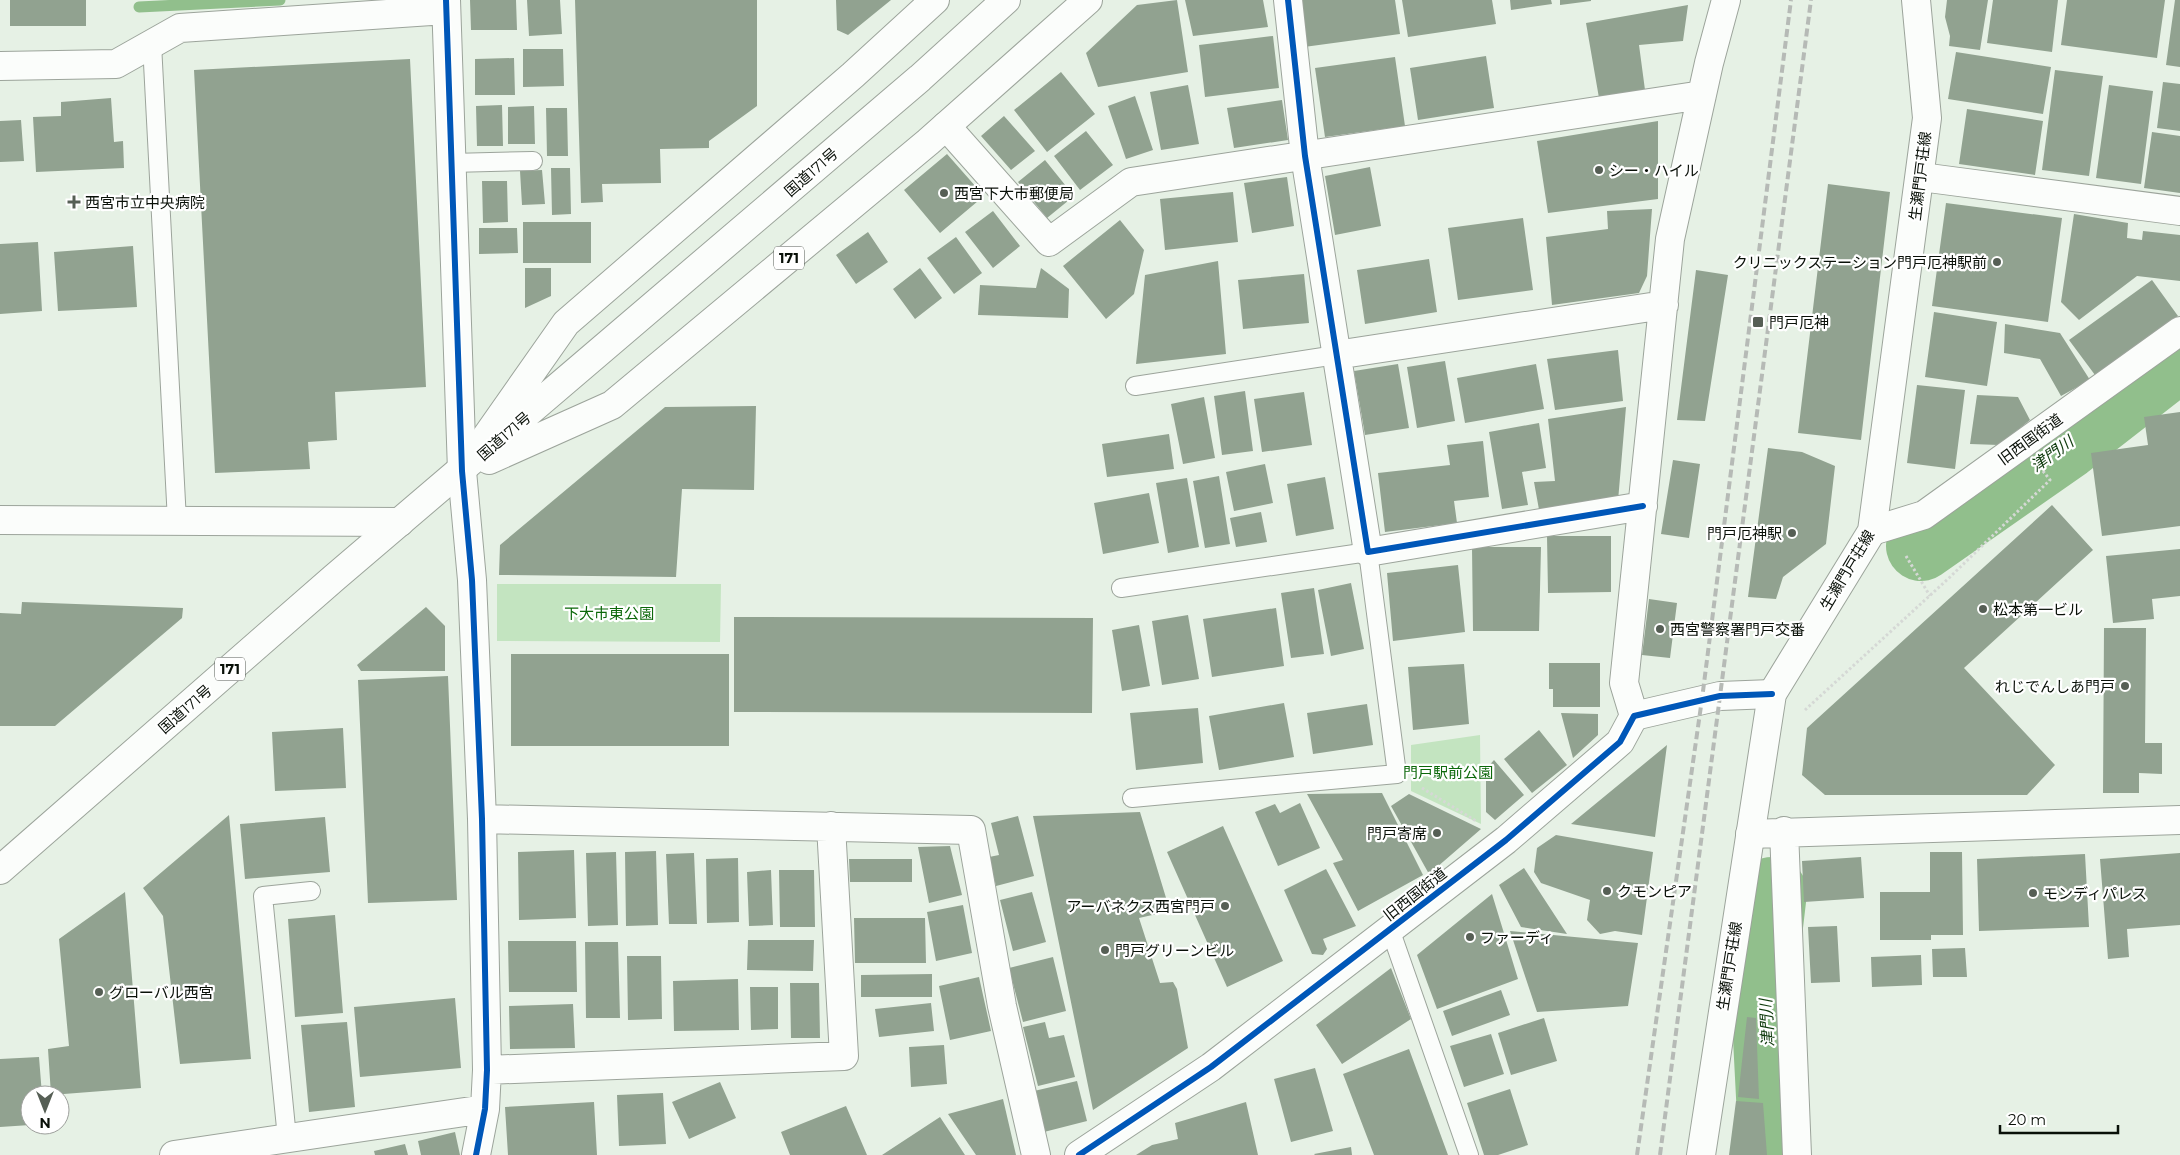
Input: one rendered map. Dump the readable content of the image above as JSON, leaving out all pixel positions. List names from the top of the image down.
{
  "streets": {
    "main road": [
      "国道171号",
      "生瀬門戸荘線",
      "171",
      "旧西国街道"
    ]
  },
  "crossings": [
    ["国道171号", "171"],
    ["生瀬門戸荘線", "旧西国街道"]
  ],
  "water": ["津門川"],
  "parks": ["下大市東公園", "門戸駅前公園"],
  "places": {
    "other": [
      "シー・ハイル",
      "西宮下大市郵便局",
      "クリニックステーション門戸厄神駅前",
      "門戸厄神駅",
      "松本第一ビル",
      "西宮警察署門戸交番",
      "れじでんしあ門戸",
      "門戸寄席",
      "クモンピア",
      "モンディパレス",
      "アーバネクス西宮門戸",
      "ファーディ",
      "門戸グリーンビル",
      "グローバル西宮"
    ],
    "health": ["西宮市立中央病院"],
    "transit": ["門戸厄神"]
  },
  "scale_bar": "20 m",
  "north": "bottom"
}
